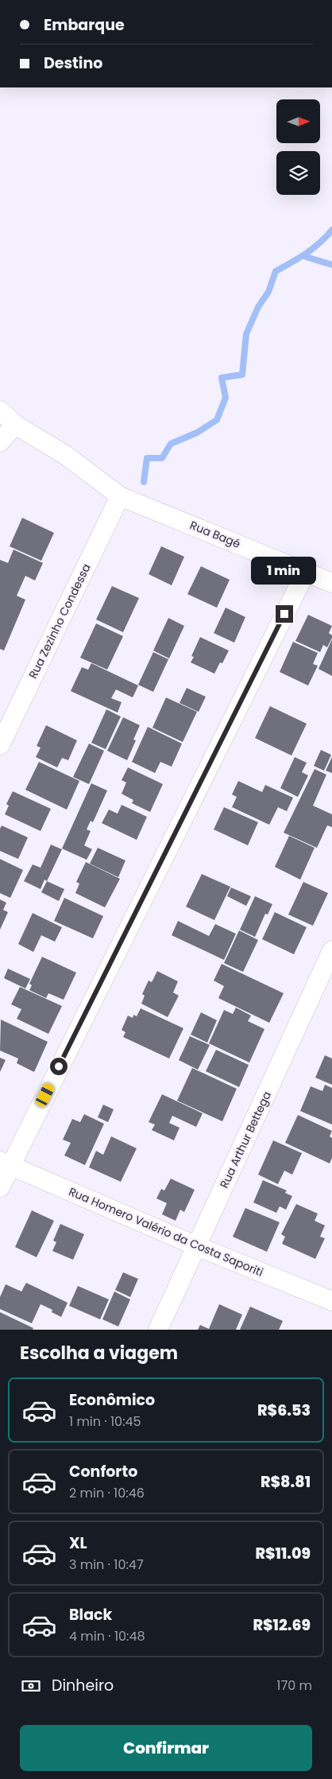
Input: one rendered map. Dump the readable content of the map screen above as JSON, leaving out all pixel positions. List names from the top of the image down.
{
  "streets": {
    "street": [
      "Rua Bagé",
      "Rua Zezinho Condessa",
      "Rua Arthur Bettega",
      "Rua Homero Valério da Costa Saporiti"
    ]
  },
  "crossings": [
    ["Rua Bagé", "Rua Zezinho Condessa"],
    ["Rua Arthur Bettega", "Rua Homero Valério da Costa Saporiti"]
  ],
  "north": "right",
  "page": {
    "banner": ["Embarque", "Destino"],
    "bubble": "1 min",
    "heading": "Escolha a viagem",
    "list": [
      {
        "name": "Econômico",
        "note": "1 min · 10:45",
        "value": "R$6.53"
      },
      {
        "name": "Conforto",
        "note": "2 min · 10:46",
        "value": "R$8.81"
      },
      {
        "name": "XL",
        "note": "3 min · 10:47",
        "value": "R$11.09"
      },
      {
        "name": "Black",
        "note": "4 min · 10:48",
        "value": "R$12.69"
      }
    ],
    "pay": ["Dinheiro", "170 m"],
    "buttons": "Confirmar"
  }
}
